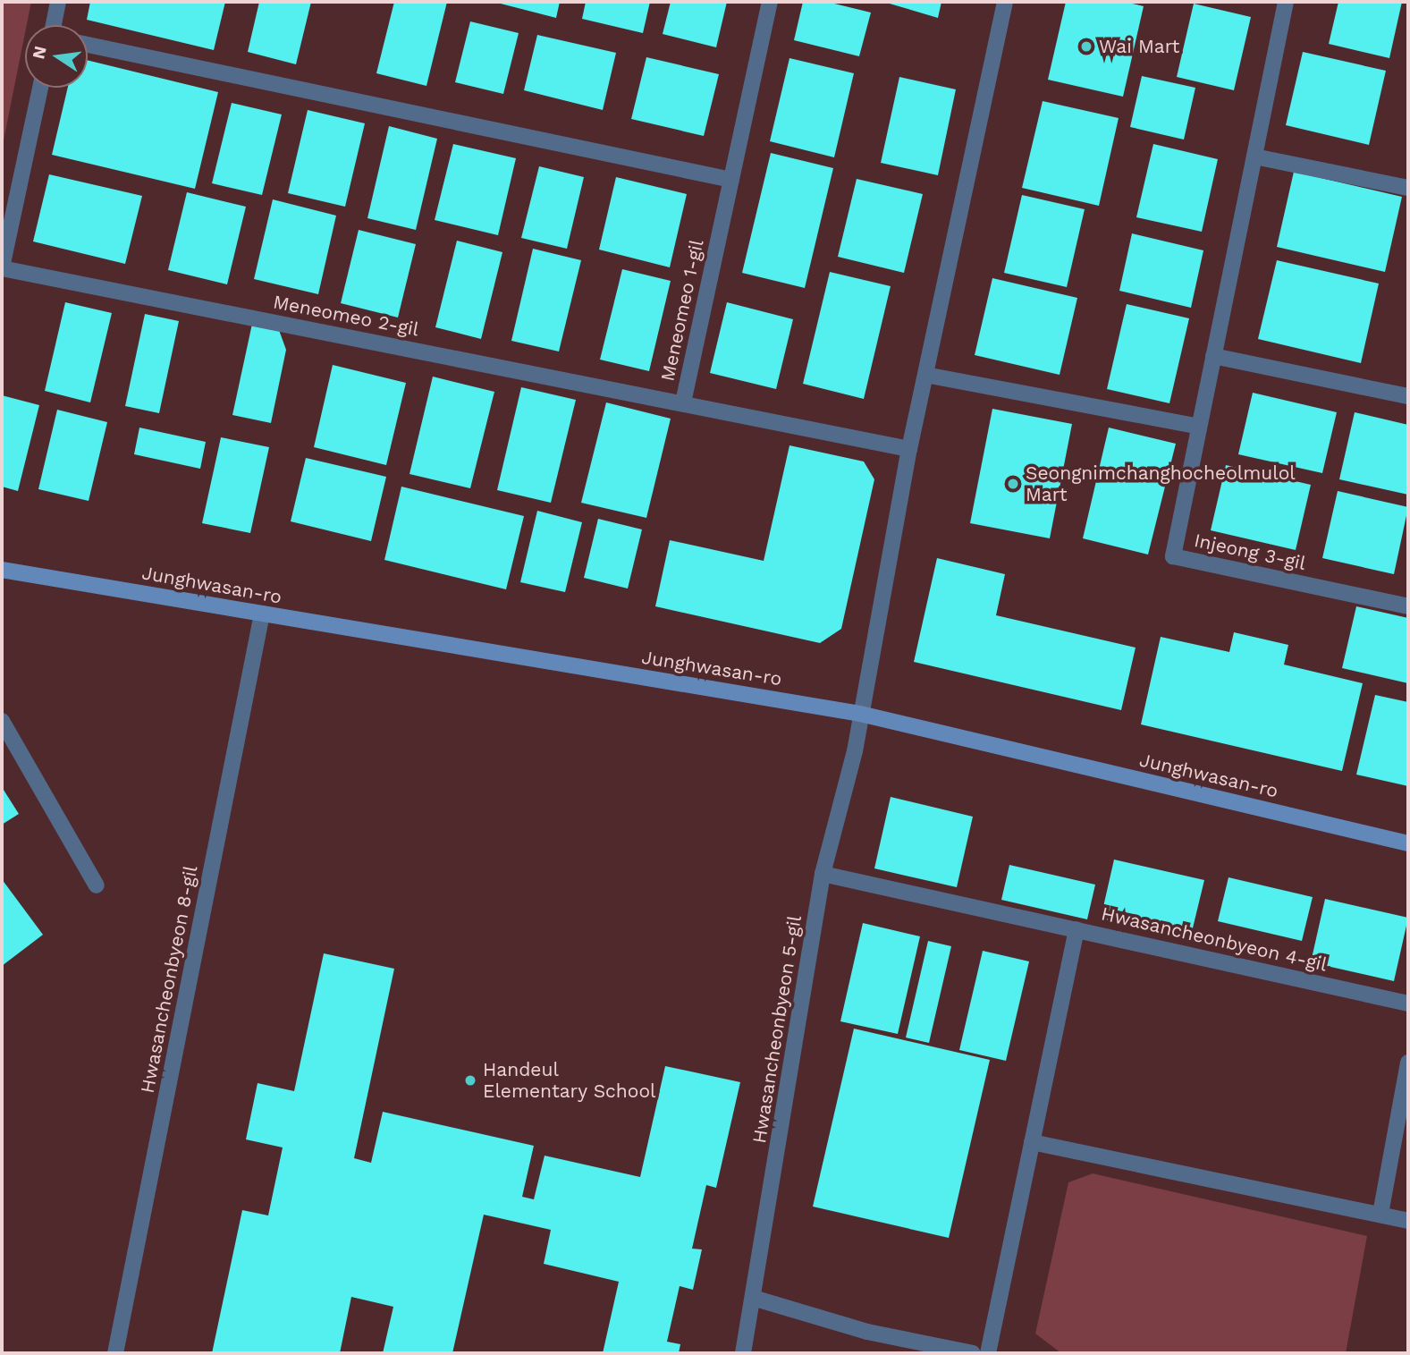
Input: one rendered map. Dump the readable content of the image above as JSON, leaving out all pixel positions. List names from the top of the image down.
{
  "streets": {
    "street": [
      "Meneomeo 1-gil",
      "Meneomeo 2-gil",
      "Injeong 3-gil",
      "Junghwasan-ro",
      "Hwasancheonbyeon 4-gil",
      "Hwasancheonbyeon 8-gil",
      "Hwasancheonbyeon 5-gil"
    ]
  },
  "crossings": [
    ["Meneomeo 1-gil", "Meneomeo 2-gil"],
    ["Junghwasan-ro", "Hwasancheonbyeon 8-gil"],
    ["Junghwasan-ro", "Hwasancheonbyeon 5-gil"]
  ],
  "places": ["Wai Mart", "Seongnimchanghocheolmulol Mart", "Handeul Elementary School"],
  "north": "left"
}
